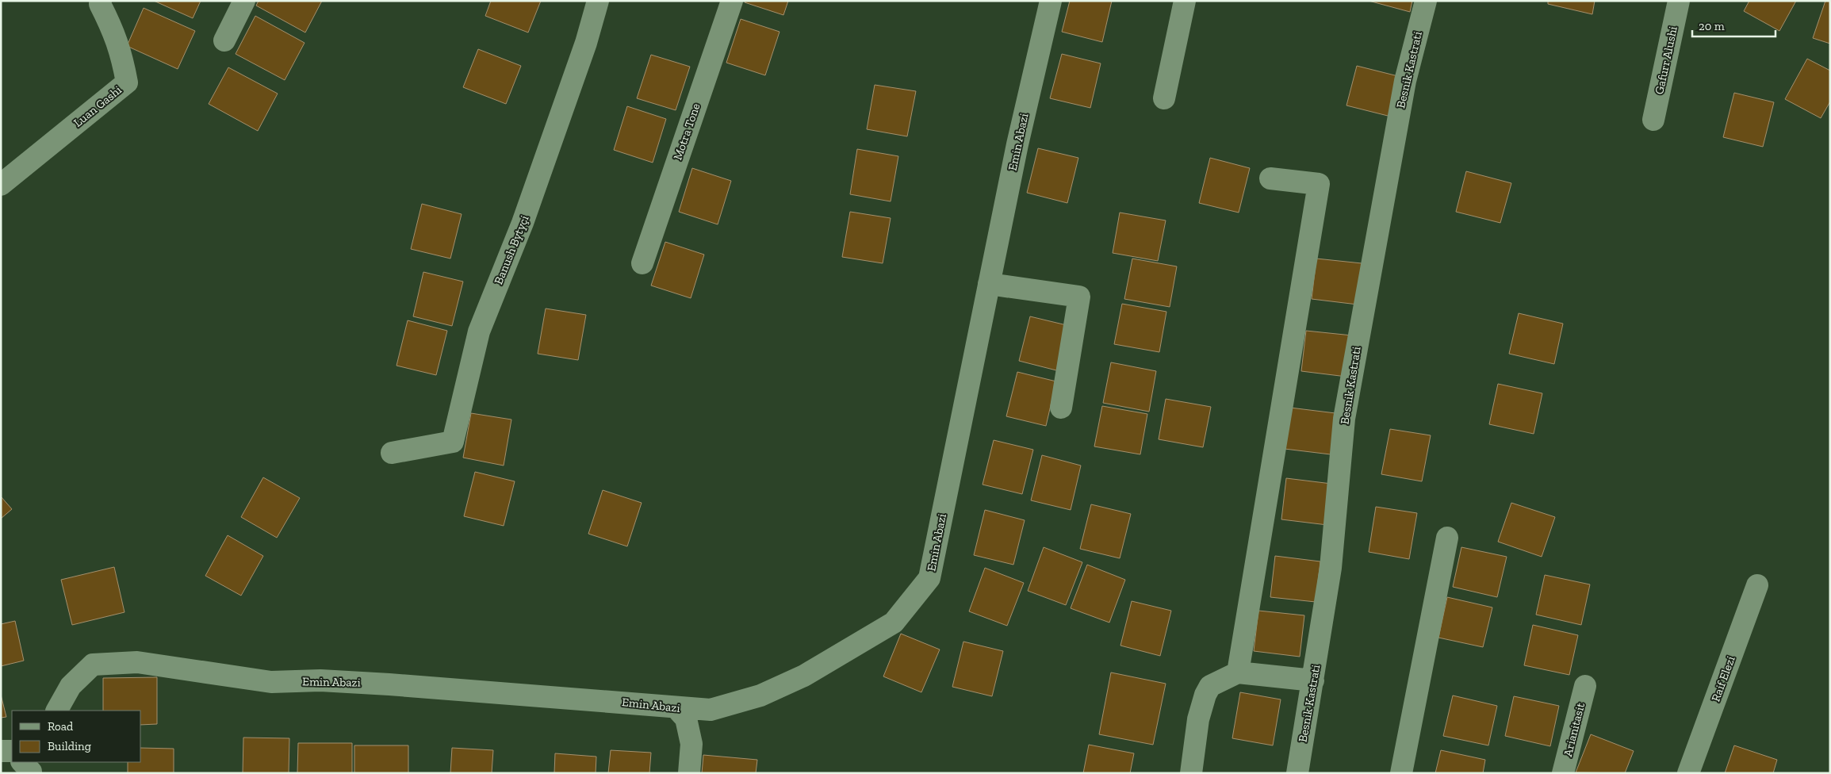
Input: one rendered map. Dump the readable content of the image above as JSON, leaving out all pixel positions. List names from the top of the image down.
{
  "streets": {
    "street": [
      "Gafurr Alushi",
      "Besnik Kastrati",
      "Luan Gashi",
      "Motra Tone",
      "Emin Abazi",
      "Banush Bytyçi",
      "Raif Elezi",
      "Arianitasit"
    ]
  },
  "legend": ["Road", "Building"],
  "scale_bar": "20 m"
}
